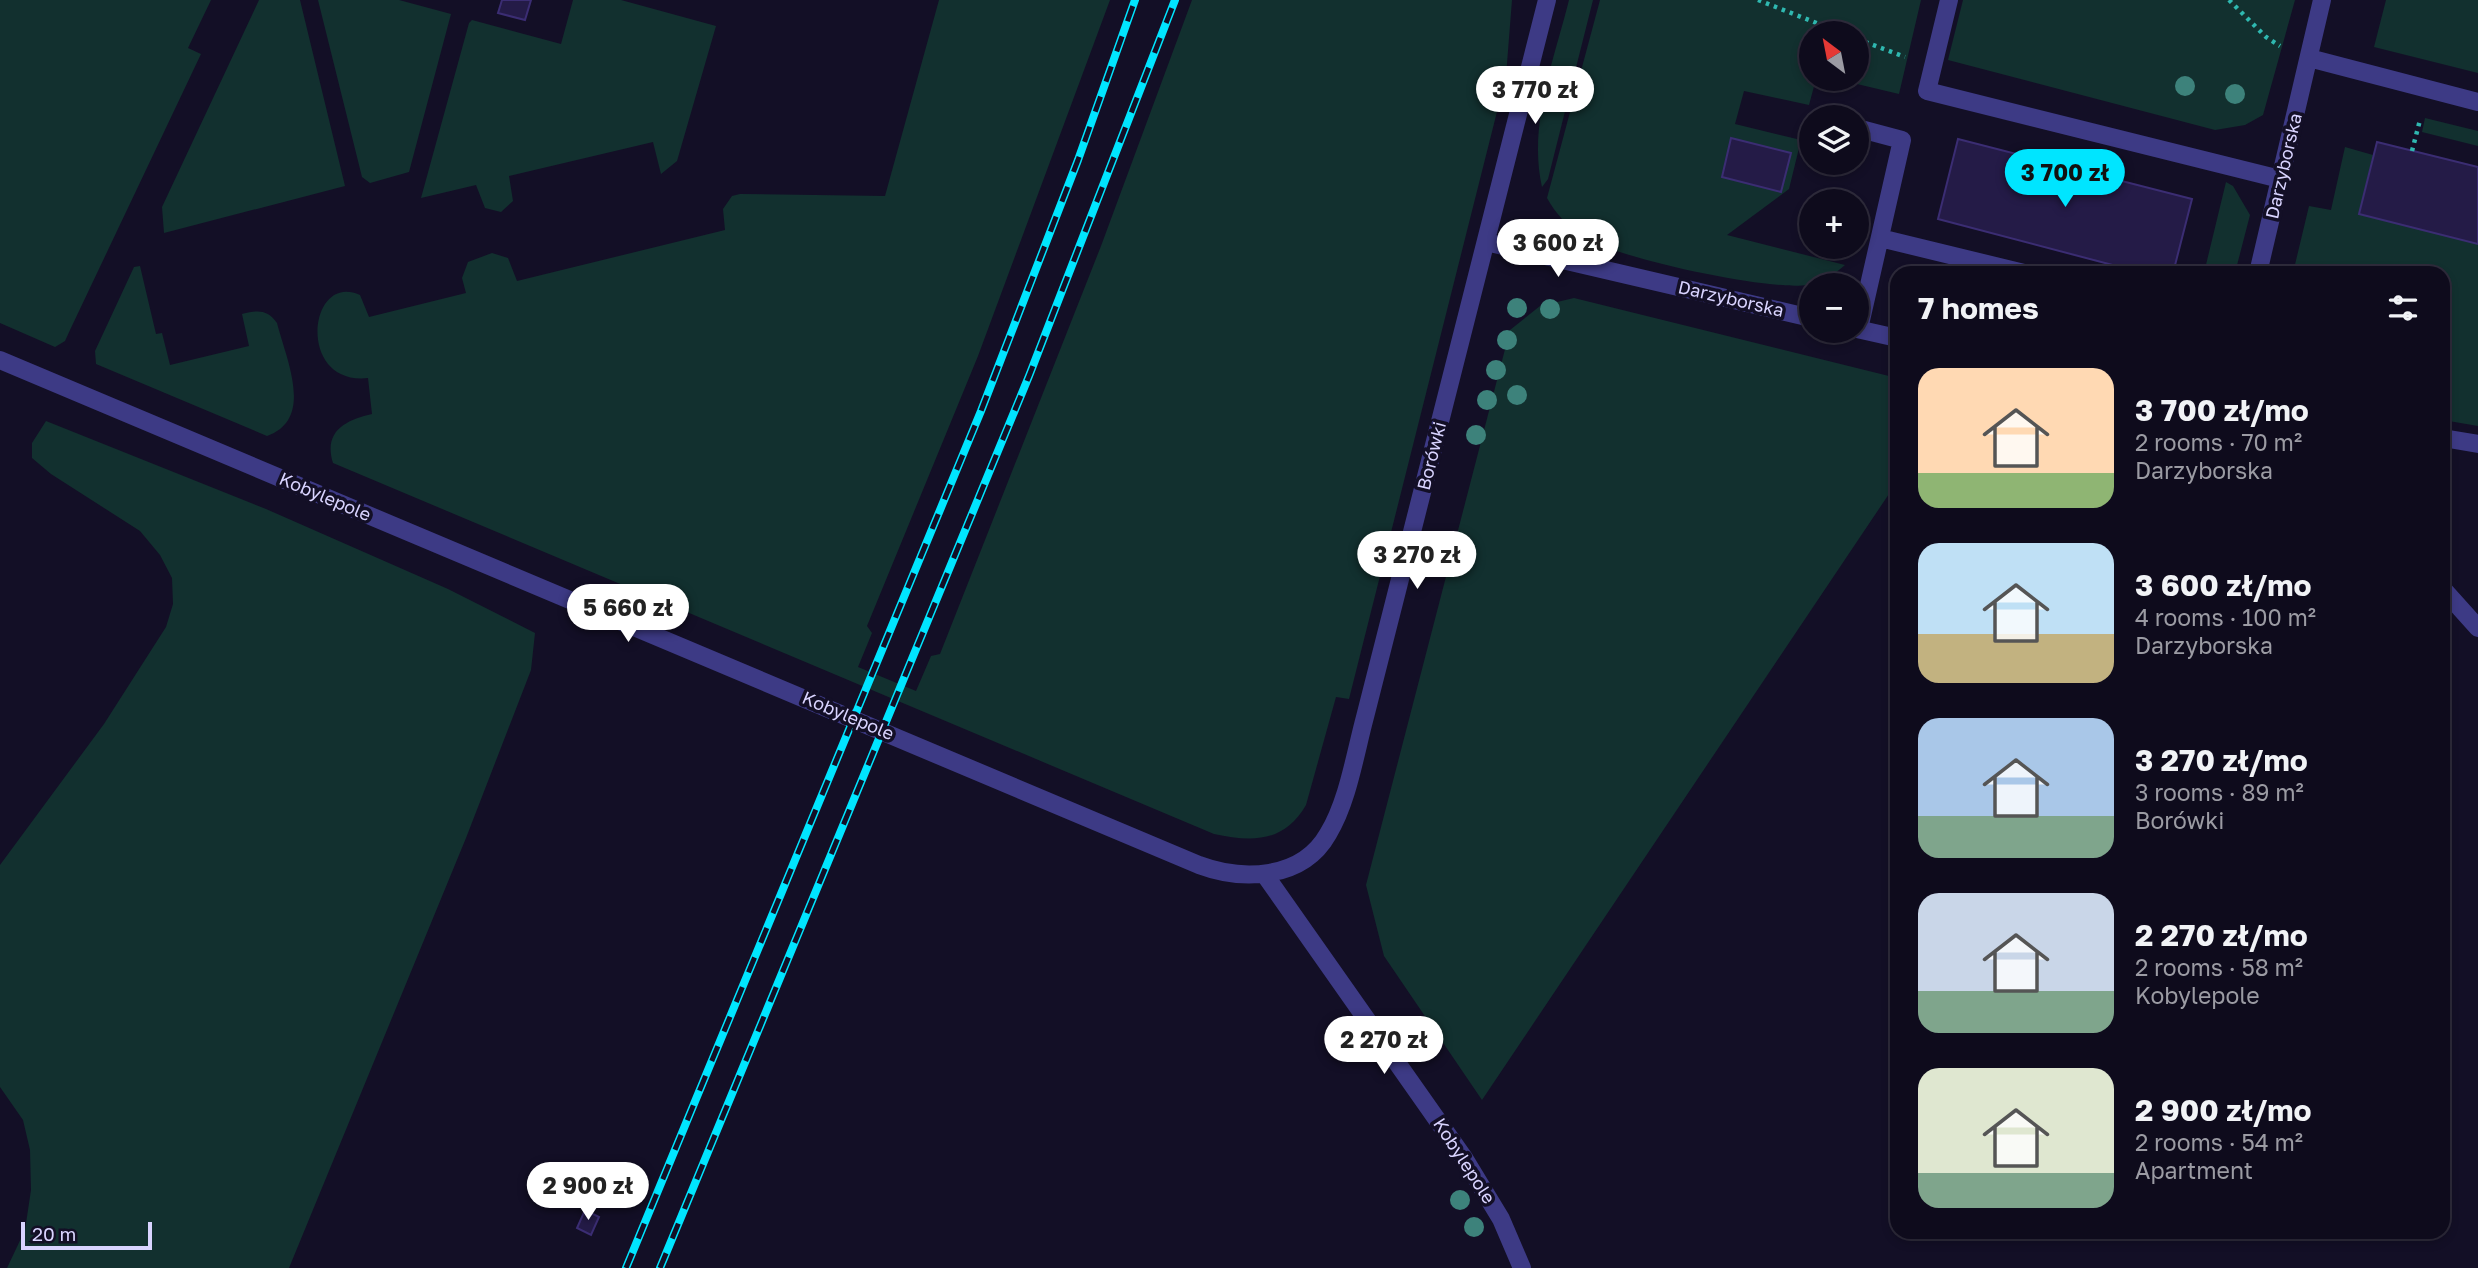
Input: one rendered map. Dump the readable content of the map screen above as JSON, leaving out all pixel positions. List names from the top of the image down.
{
  "streets": {
    "street": ["Darzyborska", "Borówki", "Kobylepole"]
  },
  "crossings": [
    ["Darzyborska", "Borówki"],
    ["Borówki", "Kobylepole"]
  ],
  "scale_bar": "20 m",
  "north": "top left",
  "page": {
    "map_buttons": ["+", "−"],
    "price": [
      "3 770 zł",
      "3 700 zł",
      "3 600 zł",
      "3 270 zł",
      "5 660 zł",
      "2 270 zł",
      "2 900 zł"
    ],
    "heading": "7 homes",
    "list": [
      {
        "name": "3 700 zł/mo",
        "note": "2 rooms · 70 m² · Darzyborska"
      },
      {
        "name": "3 600 zł/mo",
        "note": "4 rooms · 100 m² · Darzyborska"
      },
      {
        "name": "3 270 zł/mo",
        "note": "3 rooms · 89 m² · Borówki"
      },
      {
        "name": "2 270 zł/mo",
        "note": "2 rooms · 58 m² · Kobylepole"
      },
      {
        "name": "2 900 zł/mo",
        "note": "2 rooms · 54 m² · Apartment"
      }
    ],
    "scale": "20 m"
  }
}
